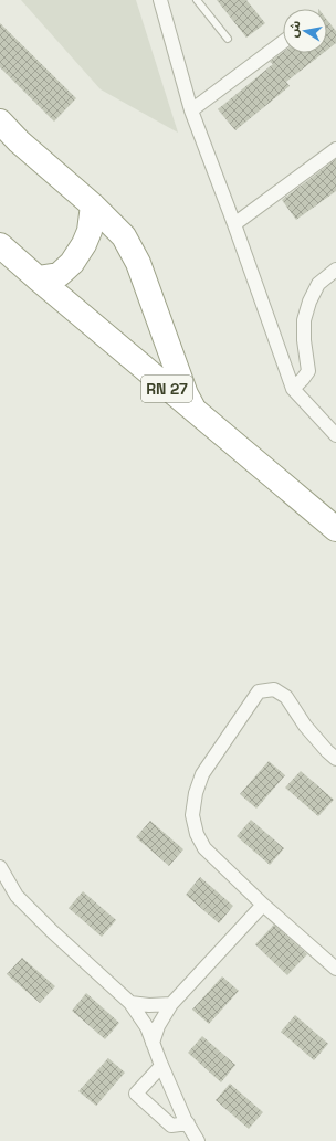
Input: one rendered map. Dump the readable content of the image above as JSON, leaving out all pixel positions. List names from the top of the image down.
{
  "streets": {
    "highway": ["RN 27"]
  },
  "north": "left"
}
